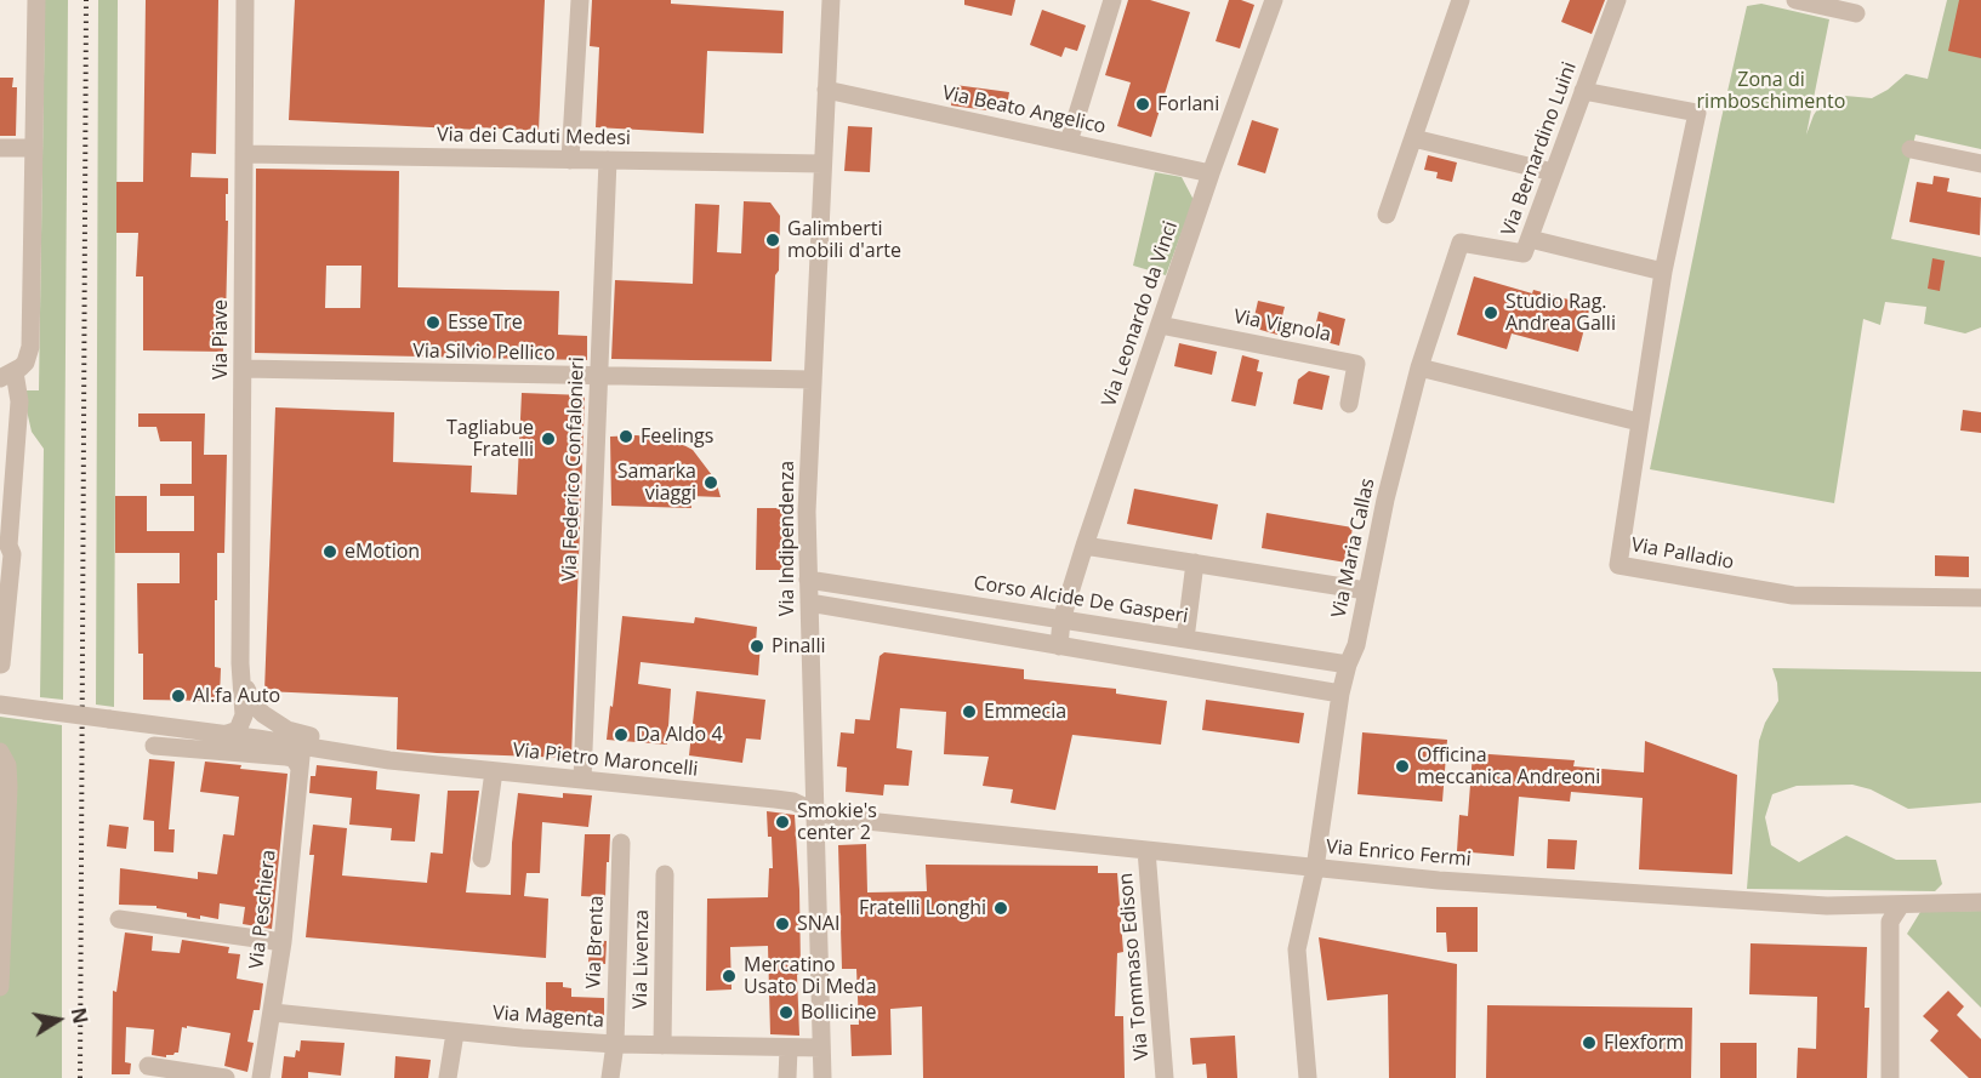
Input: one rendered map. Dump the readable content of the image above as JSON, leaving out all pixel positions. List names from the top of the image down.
{
  "streets": {
    "street": [
      "Via Beato Angelico",
      "Via dei Caduti Medesi",
      "Via Bernardino Luini",
      "Via Leonardo da Vinci",
      "Via Vignola",
      "Via Piave",
      "Via Silvio Pellico",
      "Via Federico Confalonieri",
      "Via Indipendenza",
      "Via Maria Callas",
      "Via Palladio",
      "Corso Alcide De Gasperi",
      "Via Pietro Maroncelli",
      "Via Enrico Fermi",
      "Via Peschiera",
      "Via Brenta",
      "Via Livenza",
      "Via Tommaso Edison",
      "Via Magenta"
    ]
  },
  "crossings": [
    ["Via Beato Angelico", "Via Leonardo da Vinci"],
    ["Via Beato Angelico", "Via Indipendenza"],
    ["Via dei Caduti Medesi", "Via Piave"],
    ["Via dei Caduti Medesi", "Via Federico Confalonieri"],
    ["Via dei Caduti Medesi", "Via Indipendenza"],
    ["Via Bernardino Luini", "Via Maria Callas"],
    ["Via Leonardo da Vinci", "Via Vignola"],
    ["Via Leonardo da Vinci", "Corso Alcide De Gasperi"],
    ["Via Piave", "Via Silvio Pellico"],
    ["Via Piave", "Via Pietro Maroncelli"],
    ["Via Silvio Pellico", "Via Federico Confalonieri"],
    ["Via Silvio Pellico", "Via Indipendenza"],
    ["Via Federico Confalonieri", "Via Pietro Maroncelli"],
    ["Via Indipendenza", "Corso Alcide De Gasperi"],
    ["Via Indipendenza", "Via Pietro Maroncelli"],
    ["Via Indipendenza", "Via Enrico Fermi"],
    ["Via Indipendenza", "Via Magenta"],
    ["Via Maria Callas", "Corso Alcide De Gasperi"],
    ["Via Maria Callas", "Via Enrico Fermi"],
    ["Via Pietro Maroncelli", "Via Enrico Fermi"],
    ["Via Pietro Maroncelli", "Via Peschiera"],
    ["Via Enrico Fermi", "Via Tommaso Edison"],
    ["Via Peschiera", "Via Magenta"],
    ["Via Brenta", "Via Magenta"],
    ["Via Livenza", "Via Magenta"]
  ],
  "parks": ["Zona di rimboschimento"],
  "places": [
    "Forlani",
    "Galimberti mobili d'arte",
    "Studio Rag. Andrea Galli",
    "Esse Tre",
    "Feelings",
    "Tagliabue Fratelli",
    "Samarka viaggi",
    "eMotion",
    "Pinalli",
    "Al.fa Auto",
    "Emmecia",
    "Da Aldo 4",
    "Officina meccanica Andreoni",
    "Smokie's center 2",
    "Fratelli Longhi",
    "SNAI",
    "Mercatino Usato Di Meda",
    "Bollicine",
    "Flexform"
  ],
  "north": "right"
}
